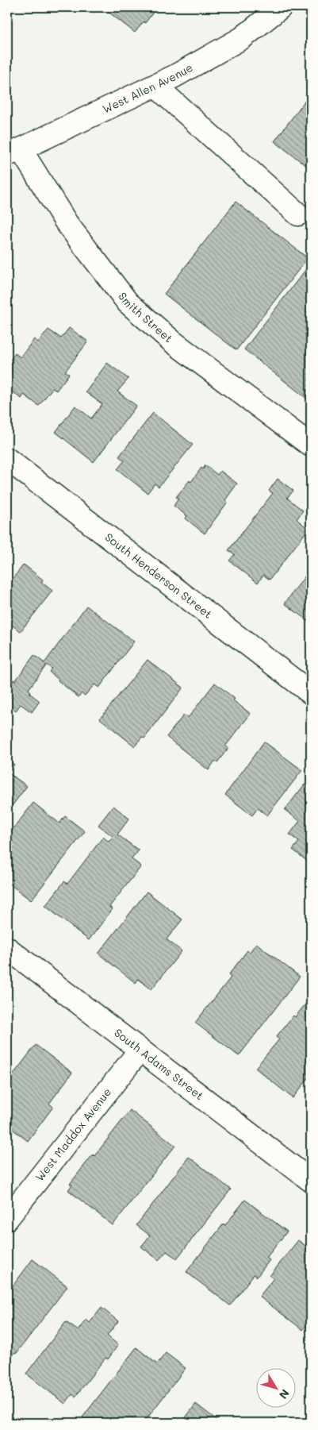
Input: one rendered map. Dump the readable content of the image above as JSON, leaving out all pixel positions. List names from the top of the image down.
{
  "streets": {
    "street": [
      "West Allen Avenue",
      "Smith Street",
      "South Henderson Street",
      "South Adams Street",
      "West Maddox Avenue"
    ]
  },
  "crossings": [
    ["West Allen Avenue", "Smith Street"],
    ["South Adams Street", "West Maddox Avenue"]
  ],
  "north": "bottom right"
}
